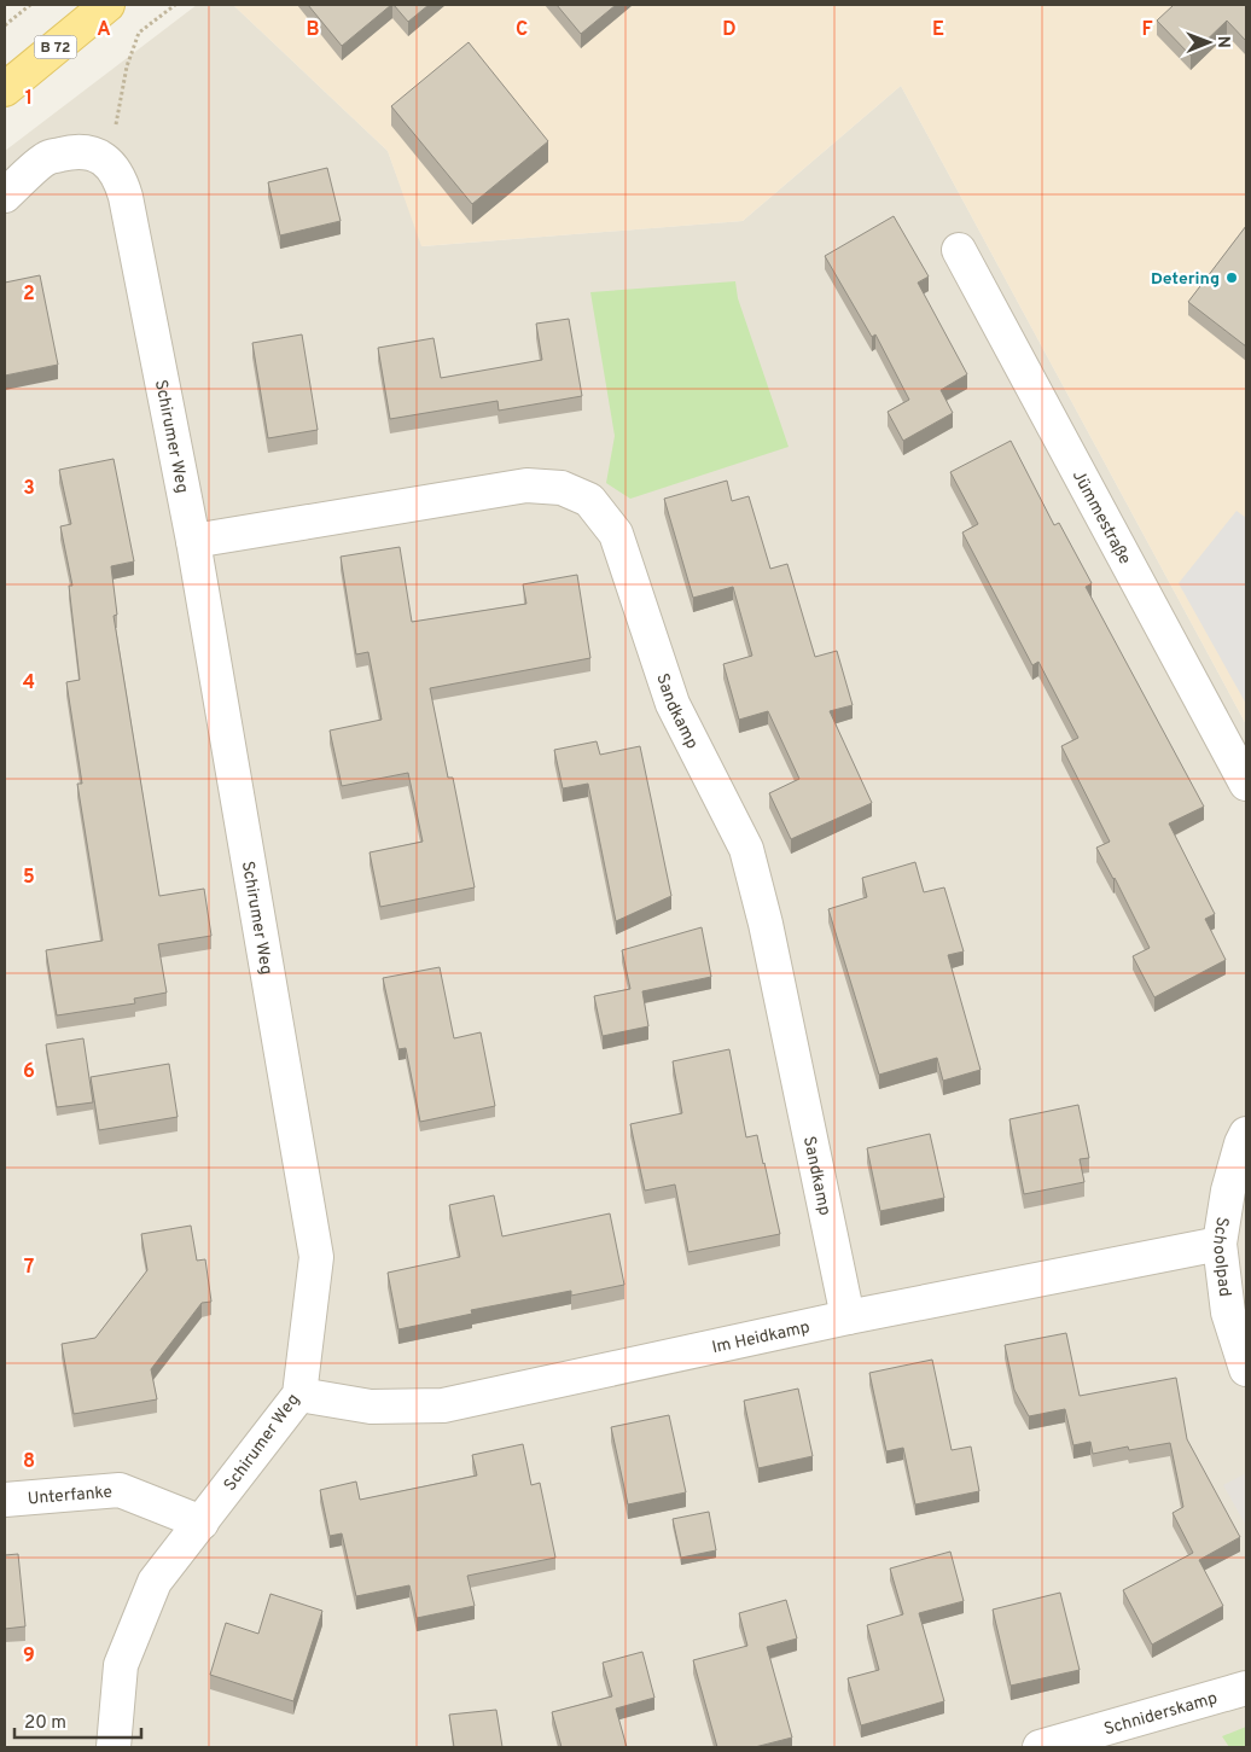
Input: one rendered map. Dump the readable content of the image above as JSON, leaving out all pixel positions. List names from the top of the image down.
{
  "streets": {
    "main road": ["B 72"],
    "street": [
      "Schirumer Weg",
      "Jümmestraße",
      "Sandkamp",
      "Schoolpad",
      "Im Heidkamp",
      "Unterfanke",
      "Schniderskamp"
    ]
  },
  "crossings": [
    ["Schirumer Weg", "Sandkamp"],
    ["Schirumer Weg", "Im Heidkamp"],
    ["Schirumer Weg", "Unterfanke"],
    ["Sandkamp", "Im Heidkamp"],
    ["Schoolpad", "Im Heidkamp"]
  ],
  "places": ["Detering"],
  "scale_bar": "20 m",
  "north": "right",
  "grid": {
    "columns": [
      "A",
      "B",
      "C",
      "D",
      "E",
      "F"
    ],
    "rows": [
      "1",
      "2",
      "3",
      "4",
      "5",
      "6",
      "7",
      "8",
      "9"
    ]
  }
}
